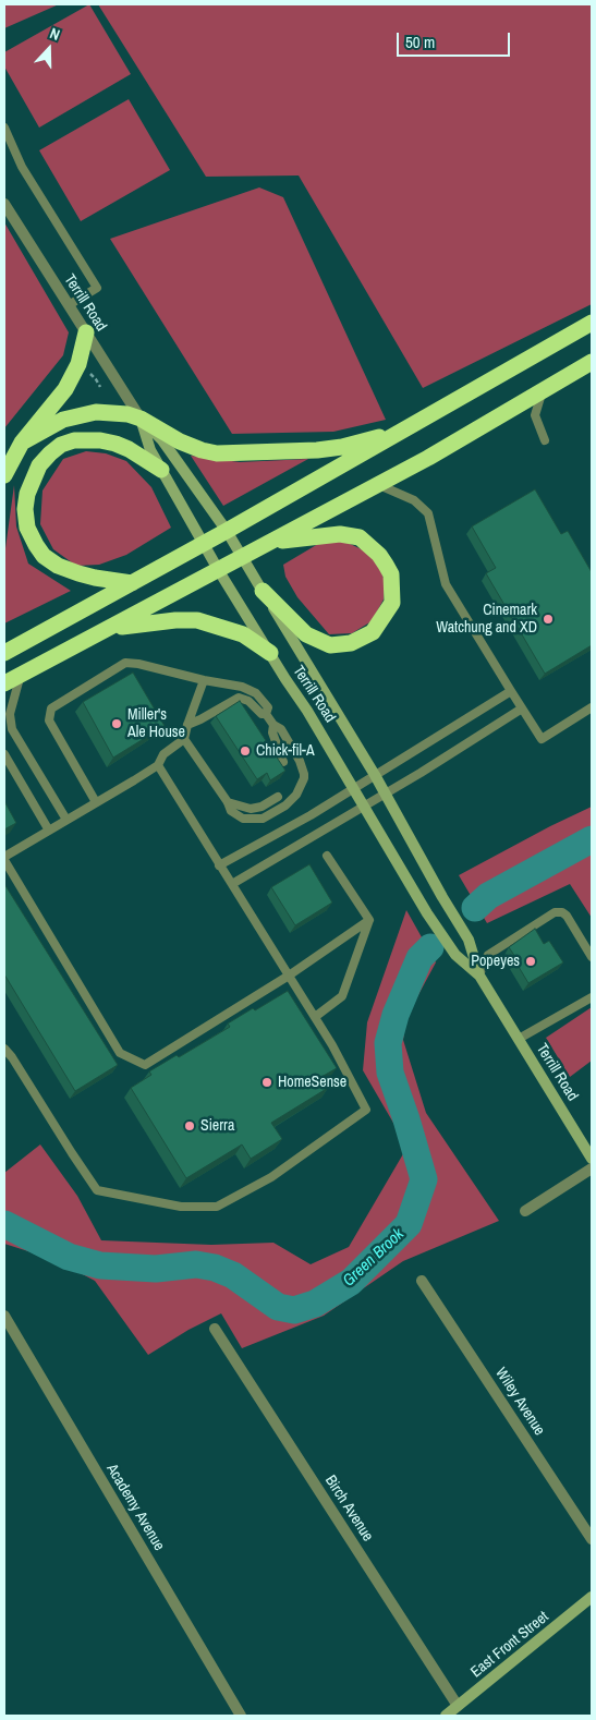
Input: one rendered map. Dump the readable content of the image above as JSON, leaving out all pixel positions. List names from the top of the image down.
{
  "streets": {
    "street": [
      "Terrill Road",
      "Wiley Avenue",
      "Academy Avenue",
      "Birch Avenue",
      "East Front Street"
    ]
  },
  "crossings": [
    ["Birch Avenue", "East Front Street"]
  ],
  "water": ["Green Brook"],
  "places": [
    "Cinemark Watchung and XD",
    "Miller's Ale House",
    "Chick-fil-A",
    "Popeyes",
    "HomeSense",
    "Sierra"
  ],
  "scale_bar": "50 m",
  "north": "top"
}
